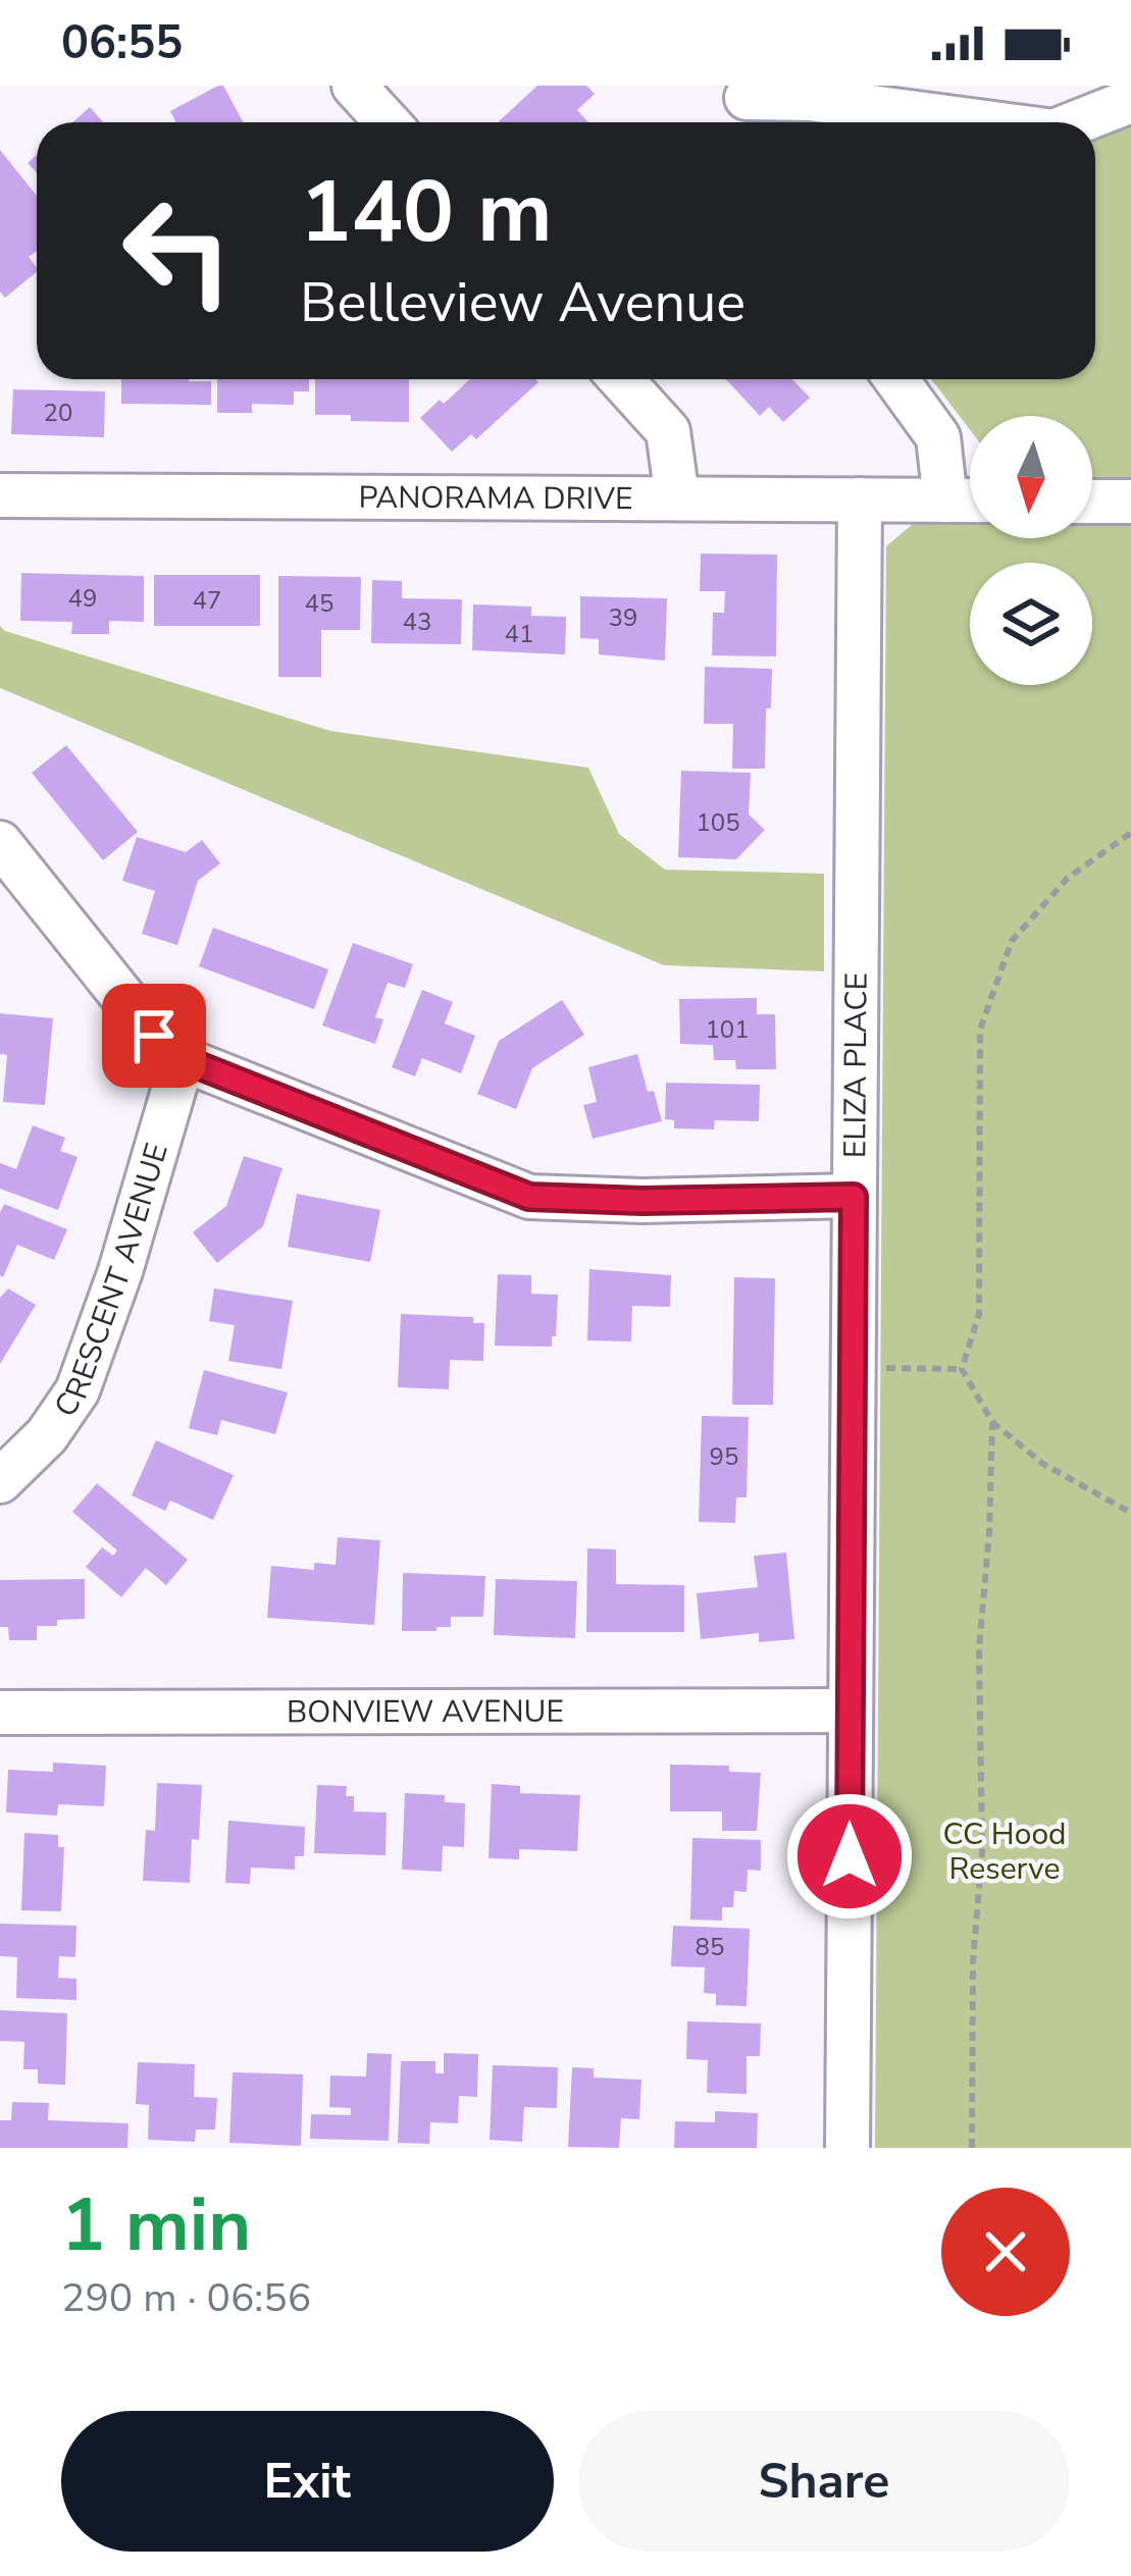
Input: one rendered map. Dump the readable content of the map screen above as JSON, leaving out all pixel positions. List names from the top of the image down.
{
  "streets": {
    "street": [
      "PANORAMA DRIVE",
      "ELIZA PLACE",
      "CRESCENT AVENUE",
      "BONVIEW AVENUE"
    ]
  },
  "crossings": [
    ["PANORAMA DRIVE", "ELIZA PLACE"],
    ["ELIZA PLACE", "BONVIEW AVENUE"]
  ],
  "parks": ["CC Hood Reserve"],
  "house_numbers": [
    "20",
    "49",
    "47",
    "45",
    "39",
    "43",
    "41",
    "105",
    "101",
    "95",
    "85"
  ],
  "north": "bottom",
  "page": {
    "status": "06:55",
    "turn": ["140 m", "Belleview Avenue"],
    "heading": ["1 min", "290 m · 06:56"],
    "buttons": ["Exit", "Share"]
  }
}
